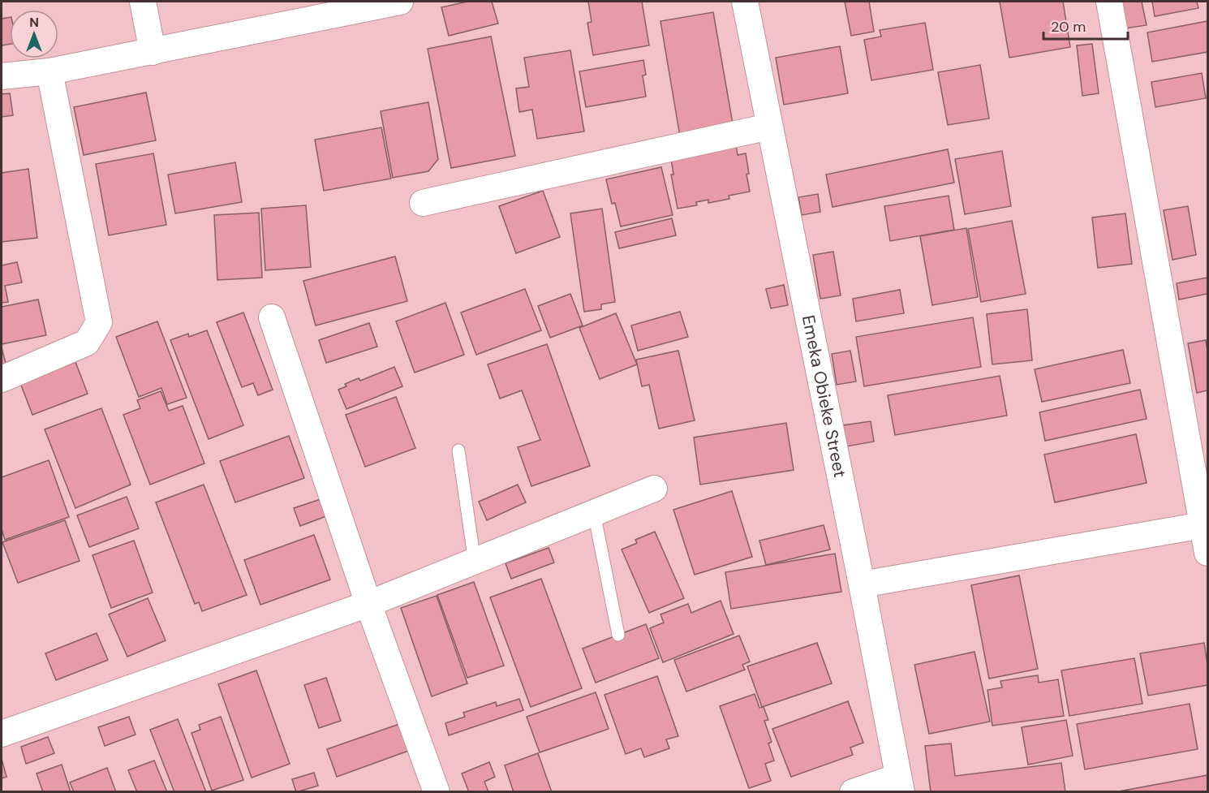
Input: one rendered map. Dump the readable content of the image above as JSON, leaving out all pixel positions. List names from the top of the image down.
{
  "streets": {
    "street": ["Emeka Obieke Street"]
  },
  "scale_bar": "20 m",
  "north": "top"
}
